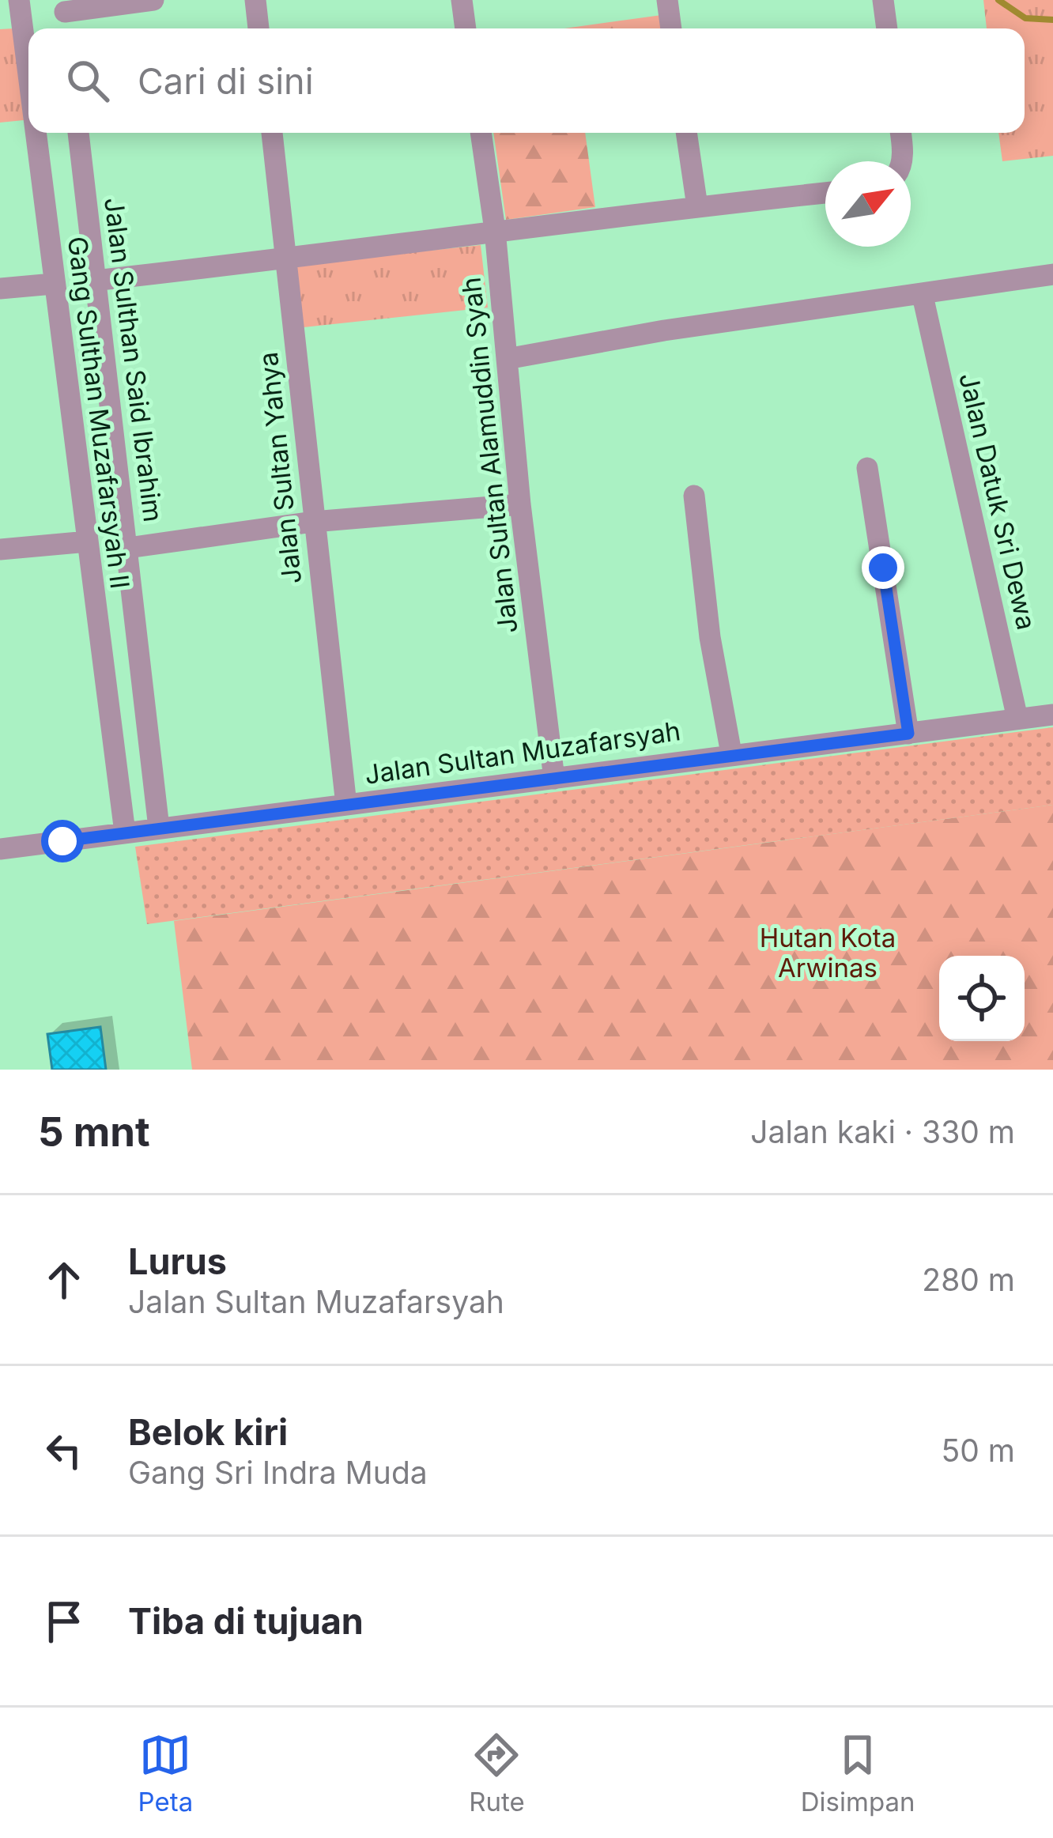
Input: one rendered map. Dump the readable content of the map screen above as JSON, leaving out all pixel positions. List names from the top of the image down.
{
  "streets": {
    "street": [
      "Jalan Sulthan Said Ibrahim",
      "Gang Sulthan Muzafarsyah II",
      "Jalan Sultan Alamuddin Syah",
      "Jalan Sultan Yahya",
      "Jalan Datuk Sri Dewa",
      "Jalan Sultan Muzafarsyah"
    ]
  },
  "crossings": [
    ["Jalan Sulthan Said Ibrahim", "Jalan Sultan Muzafarsyah"],
    ["Gang Sulthan Muzafarsyah II", "Jalan Sultan Muzafarsyah"],
    ["Jalan Sultan Alamuddin Syah", "Jalan Sultan Muzafarsyah"],
    ["Jalan Sultan Yahya", "Jalan Sultan Muzafarsyah"],
    ["Jalan Datuk Sri Dewa", "Jalan Sultan Muzafarsyah"]
  ],
  "parks": ["Hutan Kota Arwinas"],
  "north": "top right",
  "page": {
    "search": "Cari di sini",
    "heading": ["5 mnt", "Jalan kaki · 330 m"],
    "list": [
      ["Lurus", "Jalan Sultan Muzafarsyah", "280 m"],
      ["Belok kiri", "Gang Sri Indra Muda", "50 m"],
      "Tiba di tujuan"
    ],
    "nav": ["Peta", "Rute", "Disimpan"]
  }
}
